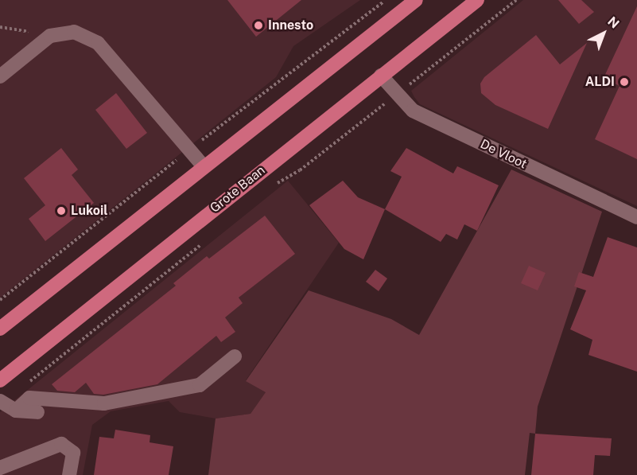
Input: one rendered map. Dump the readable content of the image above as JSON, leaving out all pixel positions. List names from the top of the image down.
{
  "streets": {
    "main road": ["Grote Baan"],
    "street": ["De Vloot"]
  },
  "crossings": [
    ["De Vloot", "Grote Baan"]
  ],
  "places": ["Innesto", "ALDI", "Lukoil"],
  "north": "top right"
}
